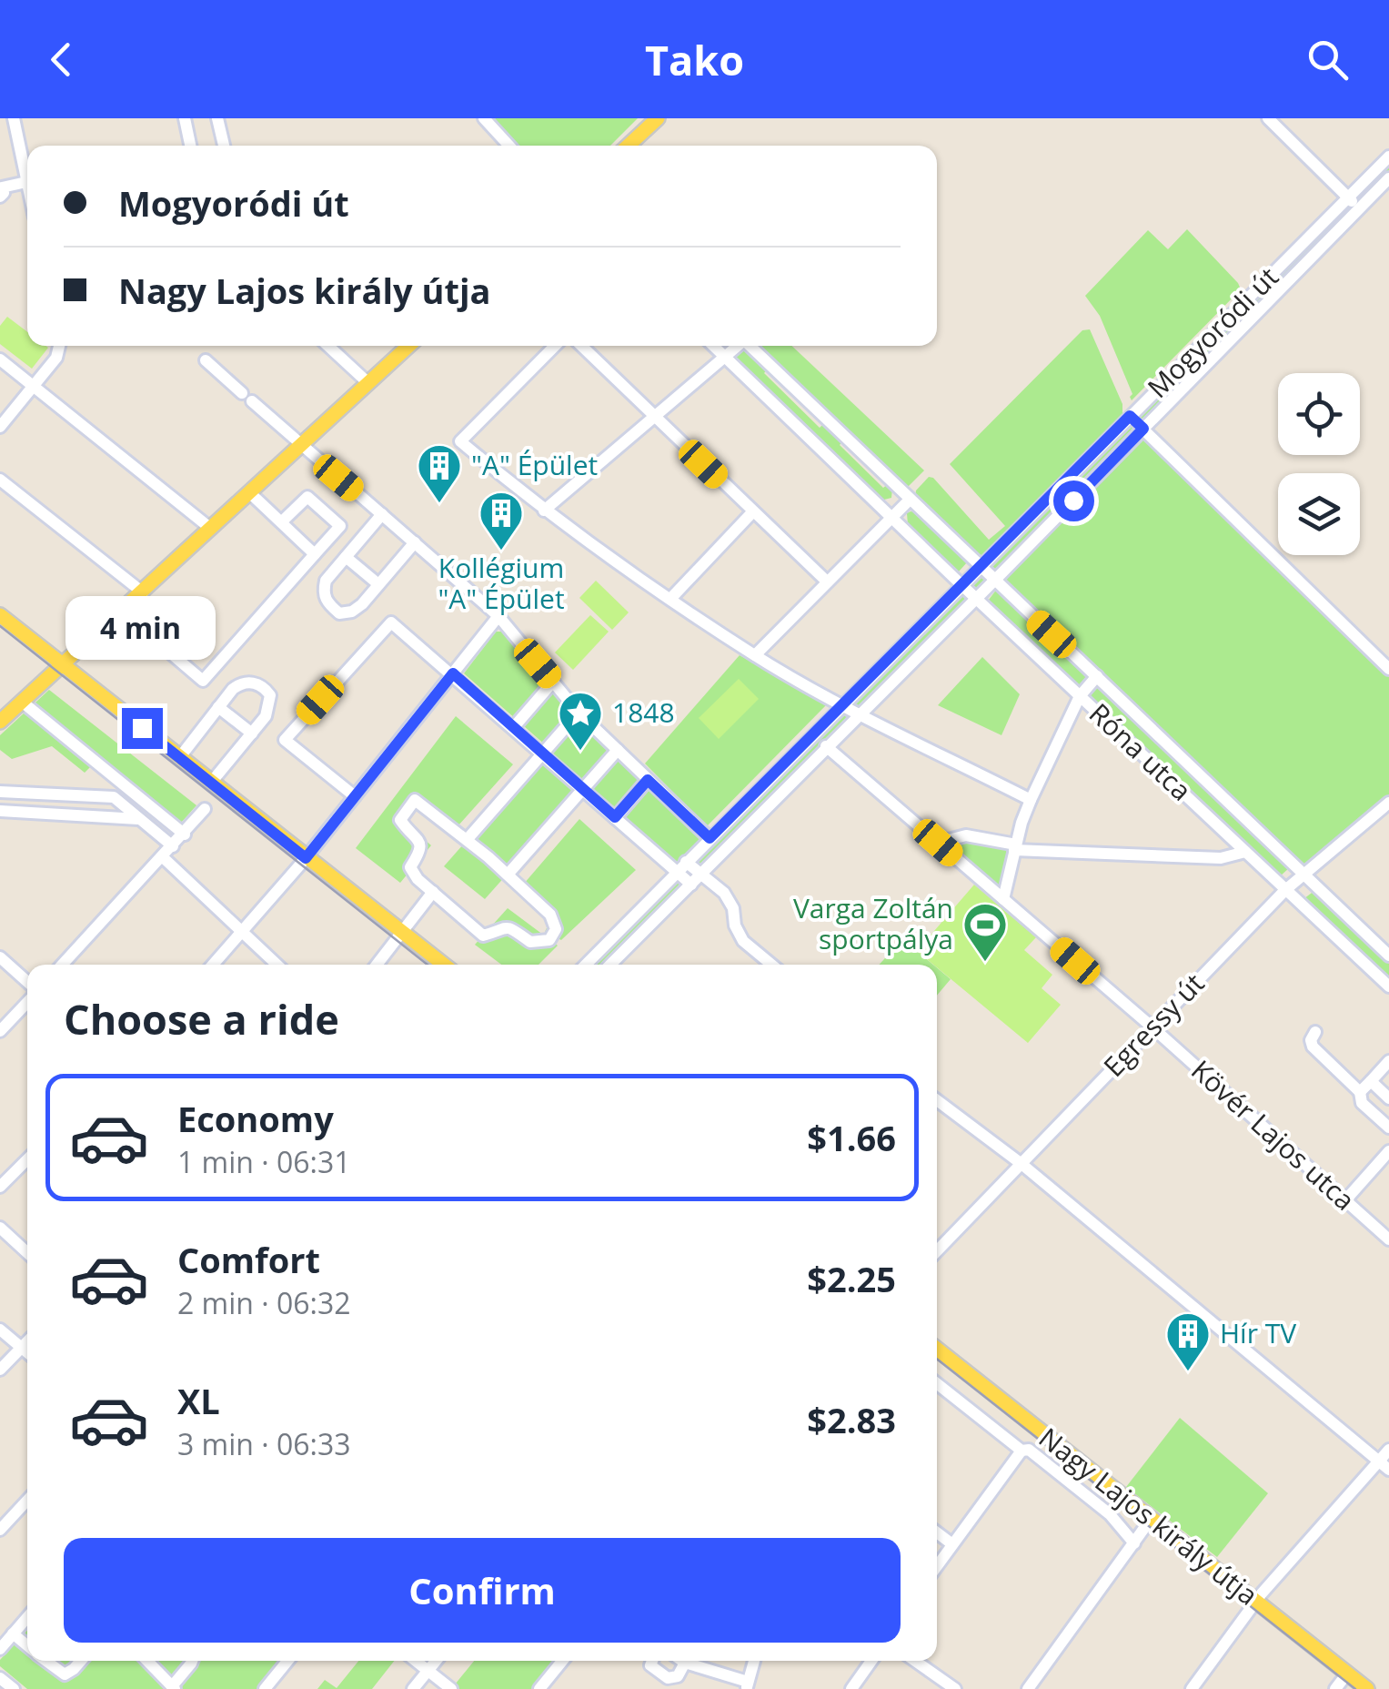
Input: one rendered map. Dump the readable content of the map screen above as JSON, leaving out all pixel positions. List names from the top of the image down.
{
  "streets": {
    "main road": ["Nagy Lajos király útja"],
    "street": [
      "Mogyoródi út",
      "Róna utca",
      "Egressy út",
      "Kövér Lajos utca"
    ]
  },
  "crossings": [
    ["Mogyoródi út", "Róna utca"],
    ["Mogyoródi út", "Kövér Lajos utca"],
    ["Róna utca", "Egressy út"],
    ["Egressy út", "Kövér Lajos utca"]
  ],
  "places": {
    "building": ["\"A\" Épület", "Kollégium \"A\" Épület", "Hír TV"],
    "place": ["1848"],
    "sports": ["Varga Zoltán sportpálya"]
  },
  "page": {
    "header": "Tako",
    "banner": ["Mogyoródi út", "Nagy Lajos király útja"],
    "bubble": "4 min",
    "heading": "Choose a ride",
    "list": [
      {
        "name": "Economy",
        "note": "1 min · 06:31",
        "value": "$1.66"
      },
      {
        "name": "Comfort",
        "note": "2 min · 06:32",
        "value": "$2.25"
      },
      {
        "name": "XL",
        "note": "3 min · 06:33",
        "value": "$2.83"
      }
    ],
    "buttons": "Confirm"
  }
}
